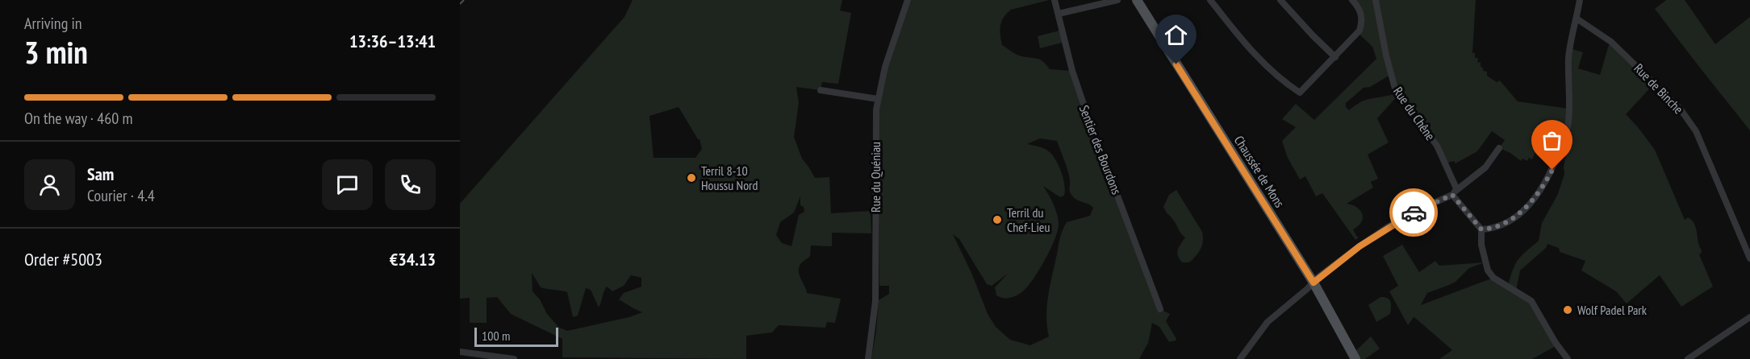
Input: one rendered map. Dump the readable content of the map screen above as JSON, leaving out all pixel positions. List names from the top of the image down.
{
  "streets": {
    "main road": ["Chaussée de Mons"],
    "street": [
      "Rue de Binche",
      "Rue du Chêne",
      "Sentier des Bourdons",
      "Rue du Quéniau"
    ]
  },
  "places": ["Terril 8-10 Houssu Nord", "Terril du Chef-Lieu", "Wolf Padel Park"],
  "scale_bar": "100 m",
  "page": {
    "heading": ["3 min", "Arriving in", "13:36–13:41"],
    "panel": [
      "Sam",
      "Courier · 4.4",
      "Order #5003",
      "€34.13"
    ],
    "bar": "On the way · 460 m",
    "scale": "100 m"
  }
}
